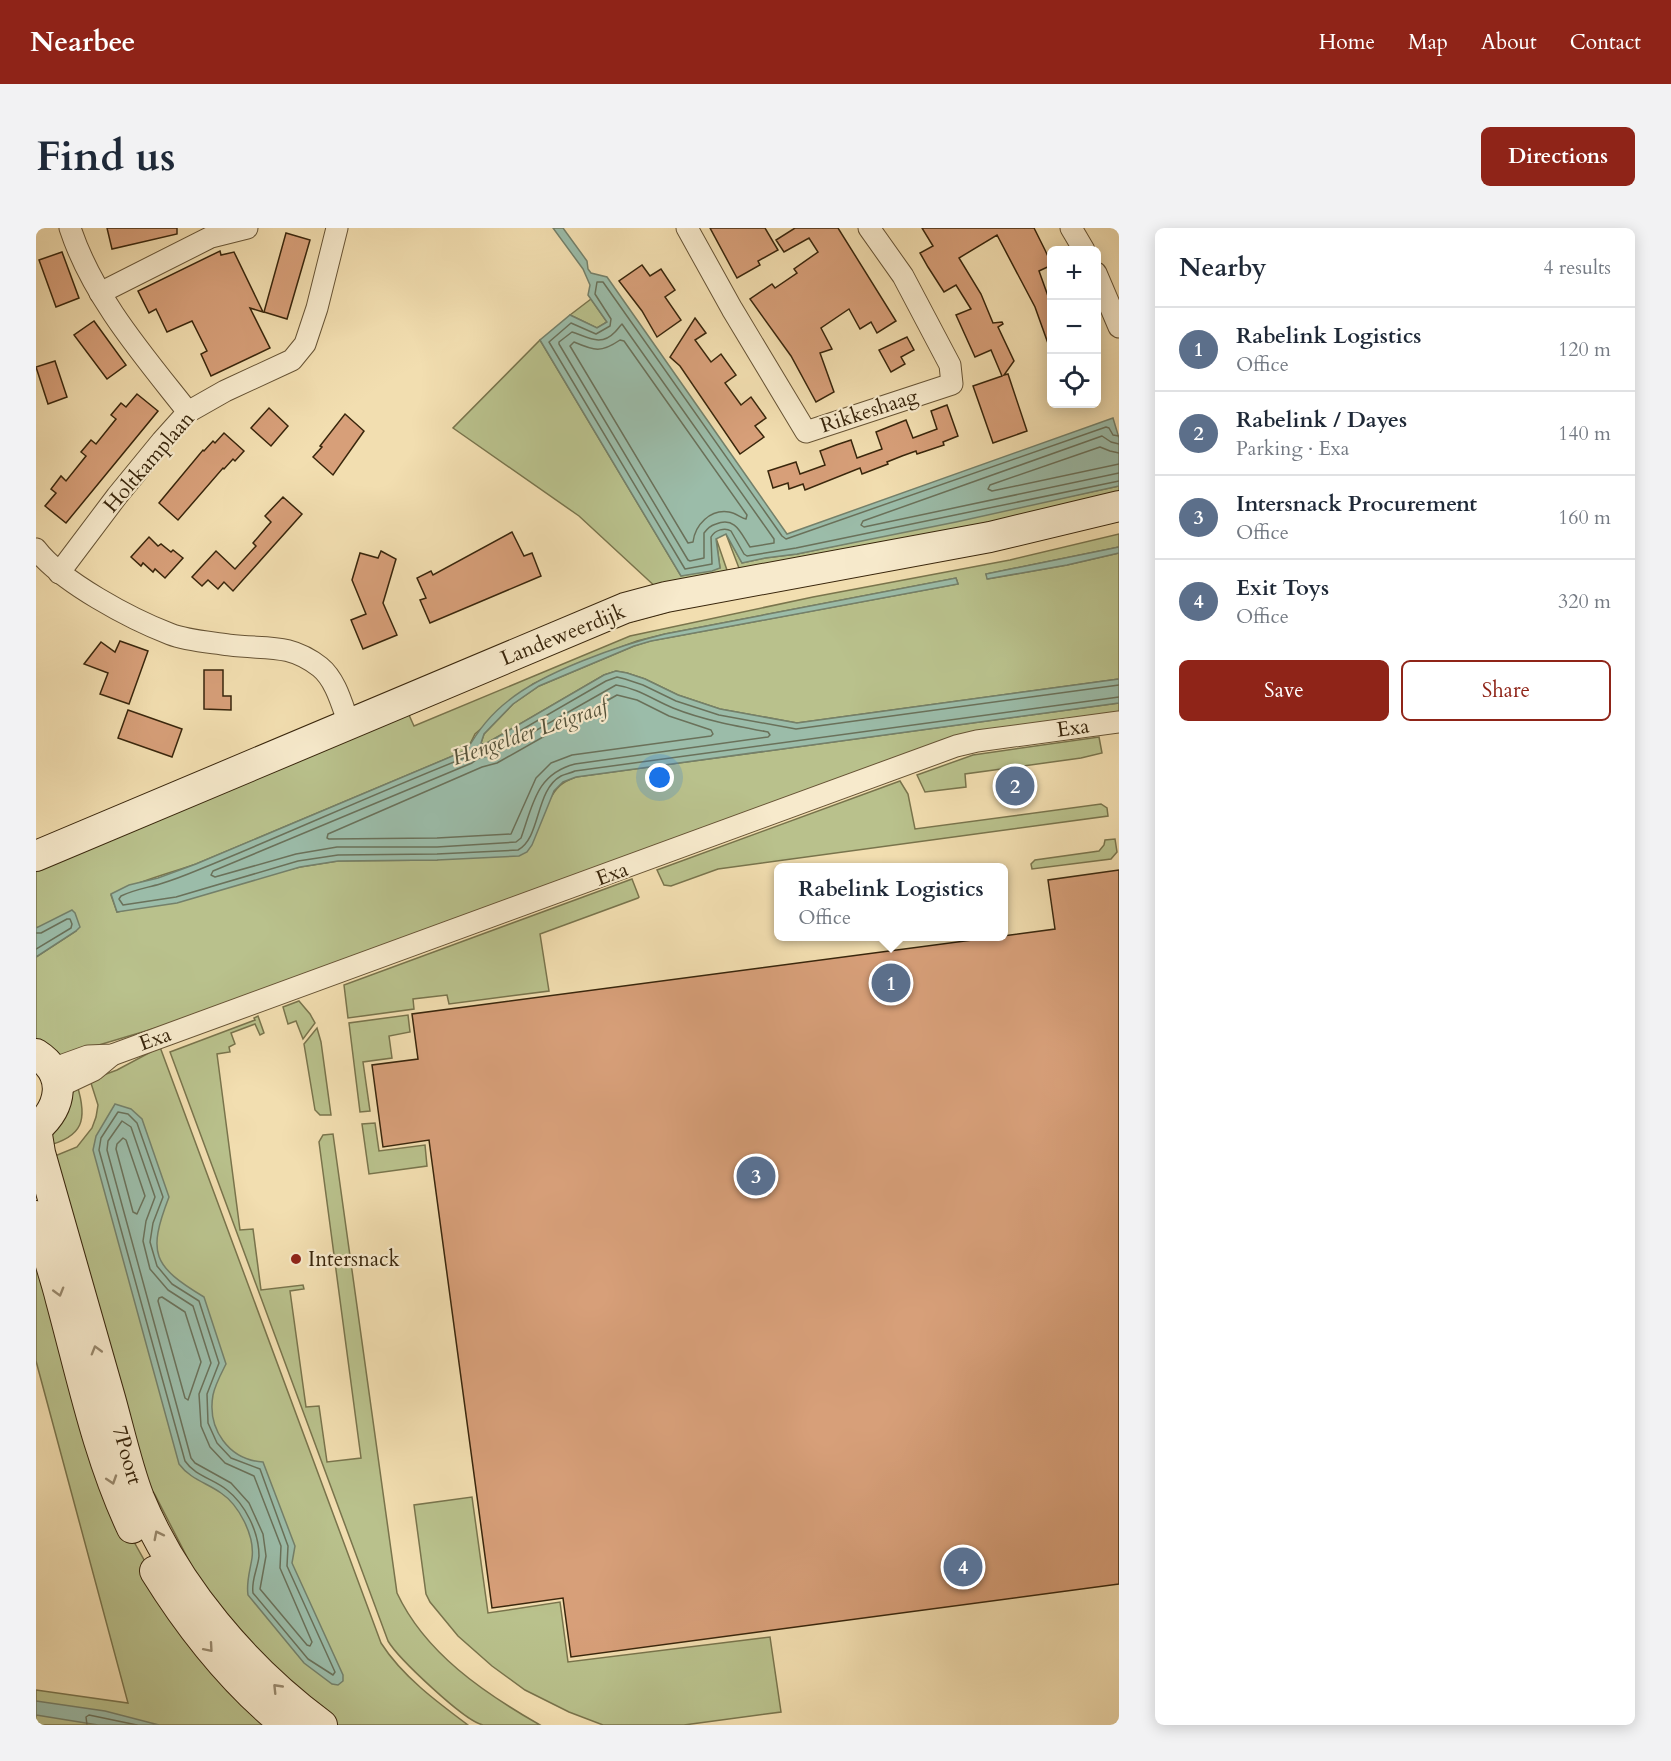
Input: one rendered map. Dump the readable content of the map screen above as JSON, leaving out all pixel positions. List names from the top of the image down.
{
  "streets": {
    "street": [
      "Rikkeshaag",
      "Holtkamplaan",
      "Landeweerdijk",
      "Exa",
      "7Poort"
    ]
  },
  "water": ["Hengelder Leigraaf"],
  "places": ["Intersnack"],
  "page": {
    "header": "Nearbee",
    "nav": [
      "Home",
      "Map",
      "About",
      "Contact"
    ],
    "buttons": [
      "Directions",
      ["Save", "Share"]
    ],
    "title": "Find us",
    "heading": ["Nearby", "4 results"],
    "map_buttons": ["+", "−"],
    "list": [
      {
        "mark": "1",
        "name": "Rabelink Logistics",
        "note": "Office",
        "value": "120 m"
      },
      {
        "mark": "2",
        "name": "Rabelink / Dayes",
        "note": "Parking · Exa",
        "value": "140 m"
      },
      {
        "mark": "3",
        "name": "Intersnack Procurement",
        "note": "Office",
        "value": "160 m"
      },
      {
        "mark": "4",
        "name": "Exit Toys",
        "note": "Office",
        "value": "320 m"
      }
    ],
    "pins": [
      "2",
      "1",
      "3",
      "4"
    ],
    "popup": ["Rabelink Logistics", "Office"]
  }
}
